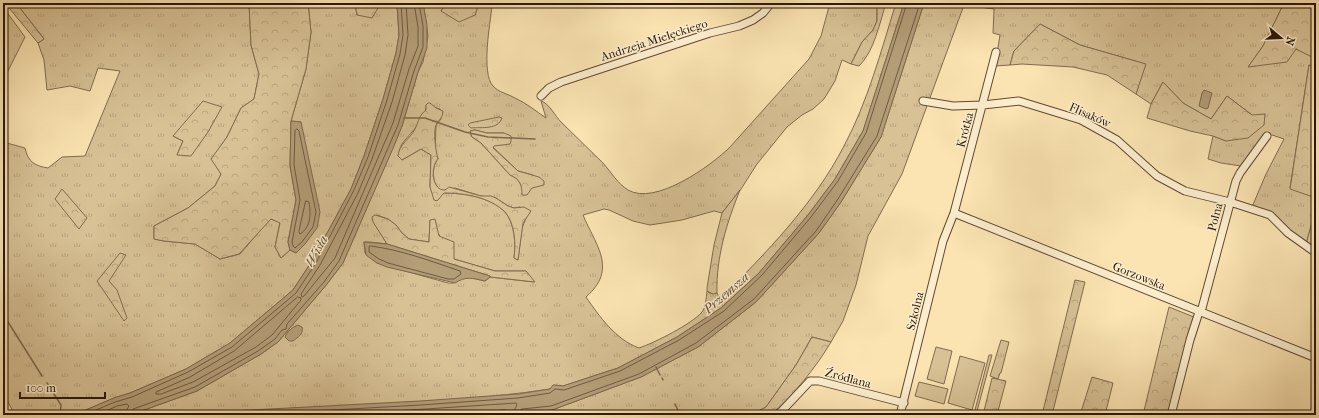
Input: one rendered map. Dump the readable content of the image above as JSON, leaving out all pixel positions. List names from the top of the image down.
{
  "streets": {
    "street": [
      "Andrzeja Mielęckiego",
      "Flisaków",
      "Krótka",
      "Polna",
      "Gorzowska",
      "Szkolna",
      "Źródlana"
    ]
  },
  "crossings": [
    ["Flisaków", "Krótka"],
    ["Flisaków", "Polna"],
    ["Krótka", "Gorzowska"],
    ["Krótka", "Szkolna"],
    ["Polna", "Gorzowska"],
    ["Gorzowska", "Szkolna"],
    ["Szkolna", "Źródlana"]
  ],
  "water": ["Wisła", "Przemsza"],
  "scale_bar": "100 m",
  "north": "right"
}
